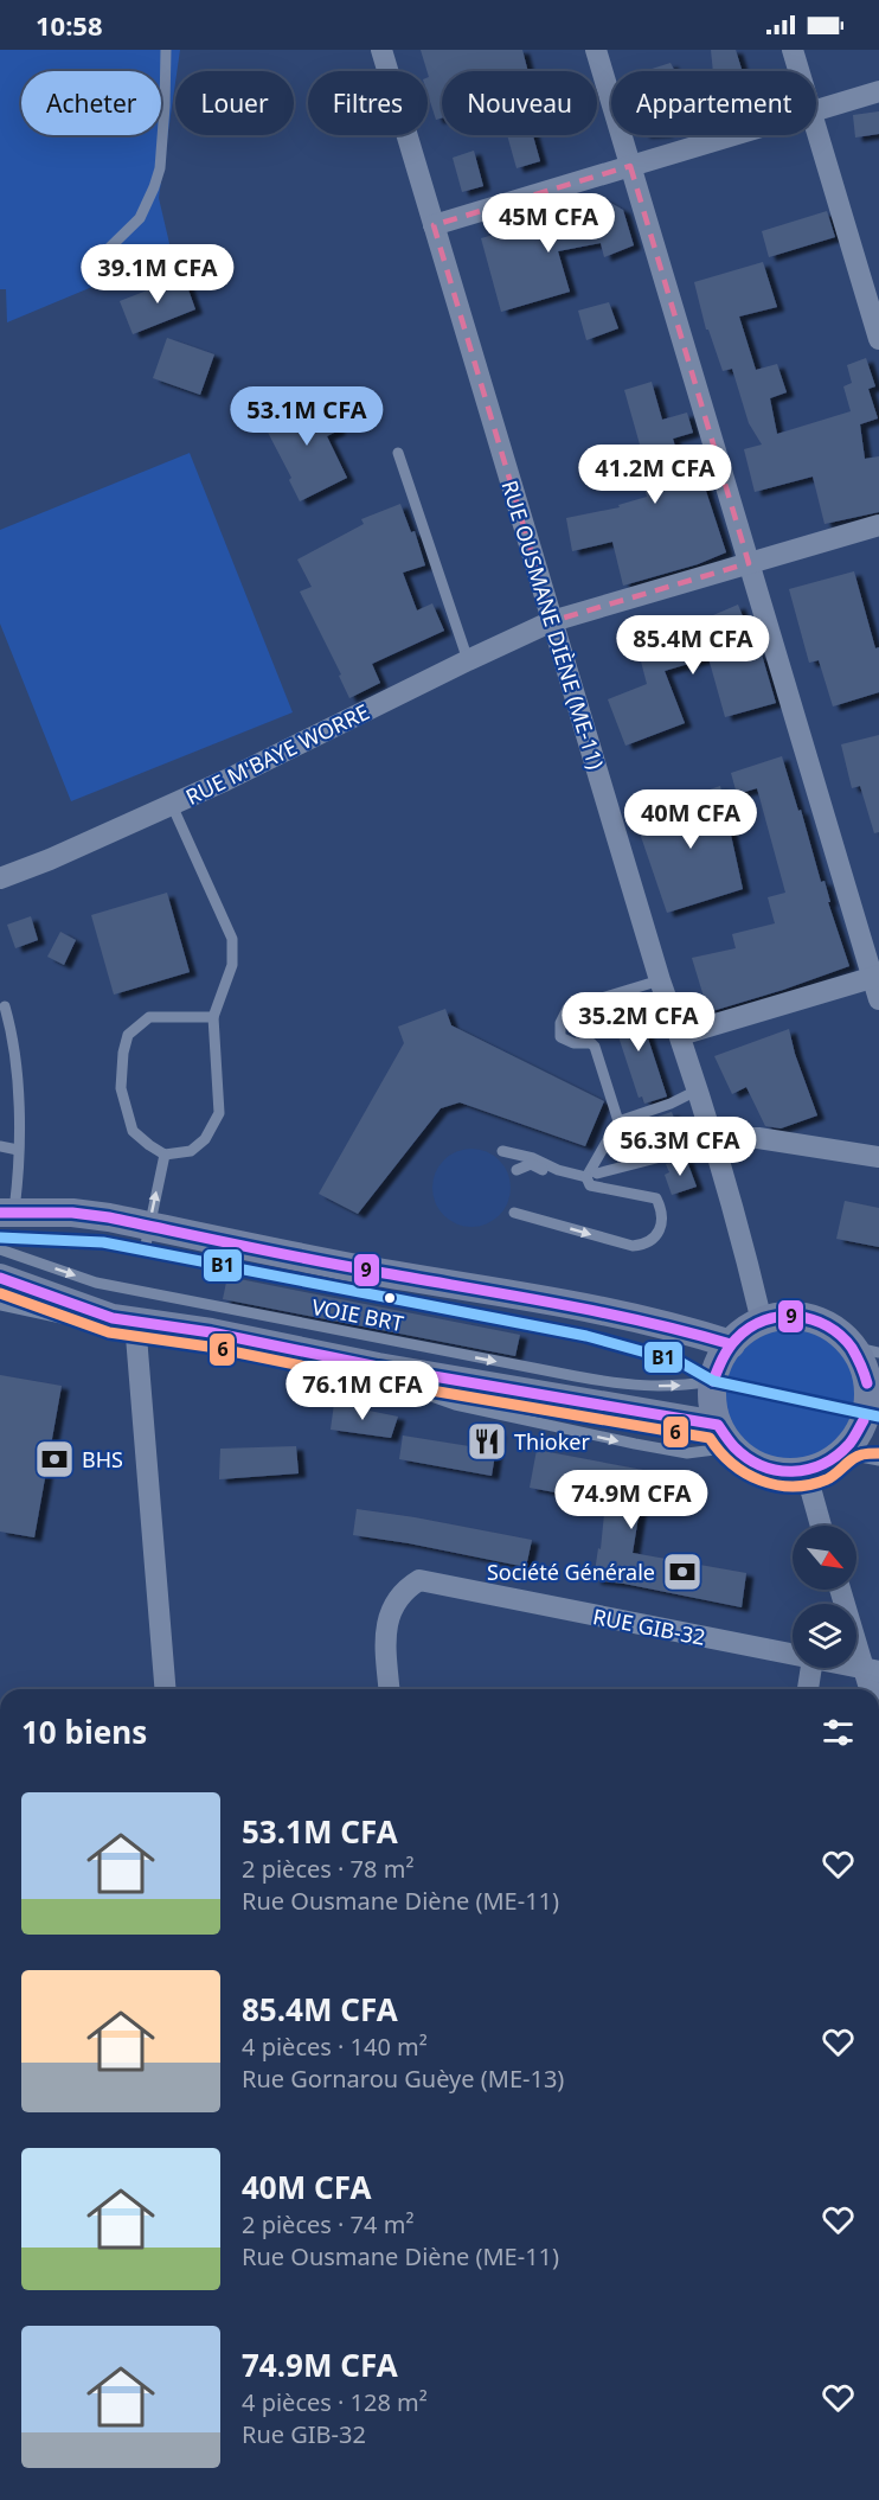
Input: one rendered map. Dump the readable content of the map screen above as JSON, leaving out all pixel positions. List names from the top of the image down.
{
  "streets": {
    "street": ["RUE OUSMANE DIÈNE (ME-11)", "RUE M'BAYE WORRE", "RUE GIB-32"],
    "lane": ["VOIE BRT"]
  },
  "crossings": [
    ["RUE OUSMANE DIÈNE (ME-11)", "RUE M'BAYE WORRE"]
  ],
  "places": {
    "restaurant": ["Thioker"],
    "bank": ["BHS", "Société Générale"]
  },
  "lines": ["transit line 9", "transit line B1", "transit line 6"],
  "north": "bottom right",
  "page": {
    "status": "10:58",
    "chip": [
      "Acheter",
      "Louer",
      "Filtres",
      "Nouveau",
      "Appartement"
    ],
    "price": [
      "45M CFA",
      "39.1M CFA",
      "53.1M CFA",
      "41.2M CFA",
      "85.4M CFA",
      "40M CFA",
      "35.2M CFA",
      "56.3M CFA",
      "76.1M CFA",
      "74.9M CFA"
    ],
    "heading": "10 biens",
    "list": [
      {
        "name": "53.1M CFA",
        "note": "2 pièces · 78 m² · Rue Ousmane Diène (ME-11)"
      },
      {
        "name": "85.4M CFA",
        "note": "4 pièces · 140 m² · Rue Gornarou Guèye (ME-13)"
      },
      {
        "name": "40M CFA",
        "note": "2 pièces · 74 m² · Rue Ousmane Diène (ME-11)"
      },
      {
        "name": "74.9M CFA",
        "note": "4 pièces · 128 m² · Rue GIB-32"
      }
    ]
  }
}
